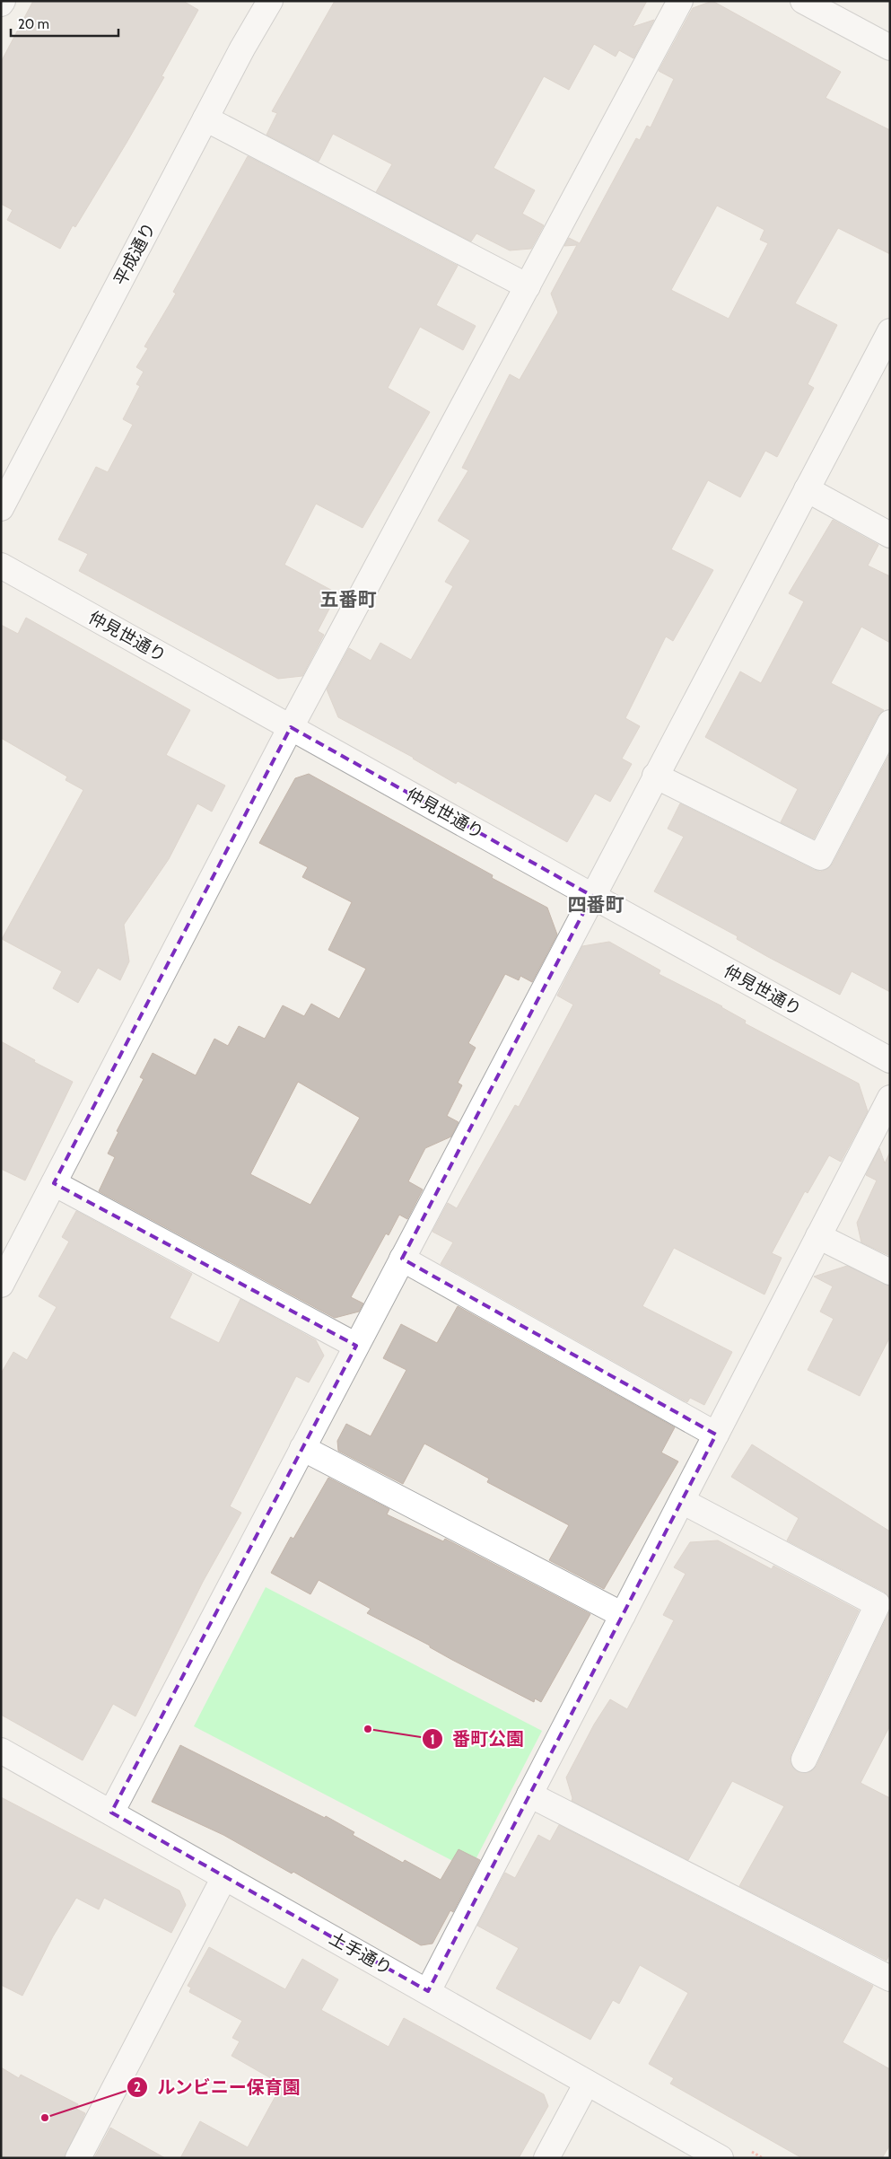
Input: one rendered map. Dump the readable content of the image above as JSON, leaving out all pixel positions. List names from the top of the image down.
{
  "streets": {
    "street": ["平成通り", "仲見世通り", "土手通り"]
  },
  "districts": ["五番町", "四番町"],
  "places": ["番町公園", "ルンビニー保育園"],
  "scale_bar": "20 m"
}
